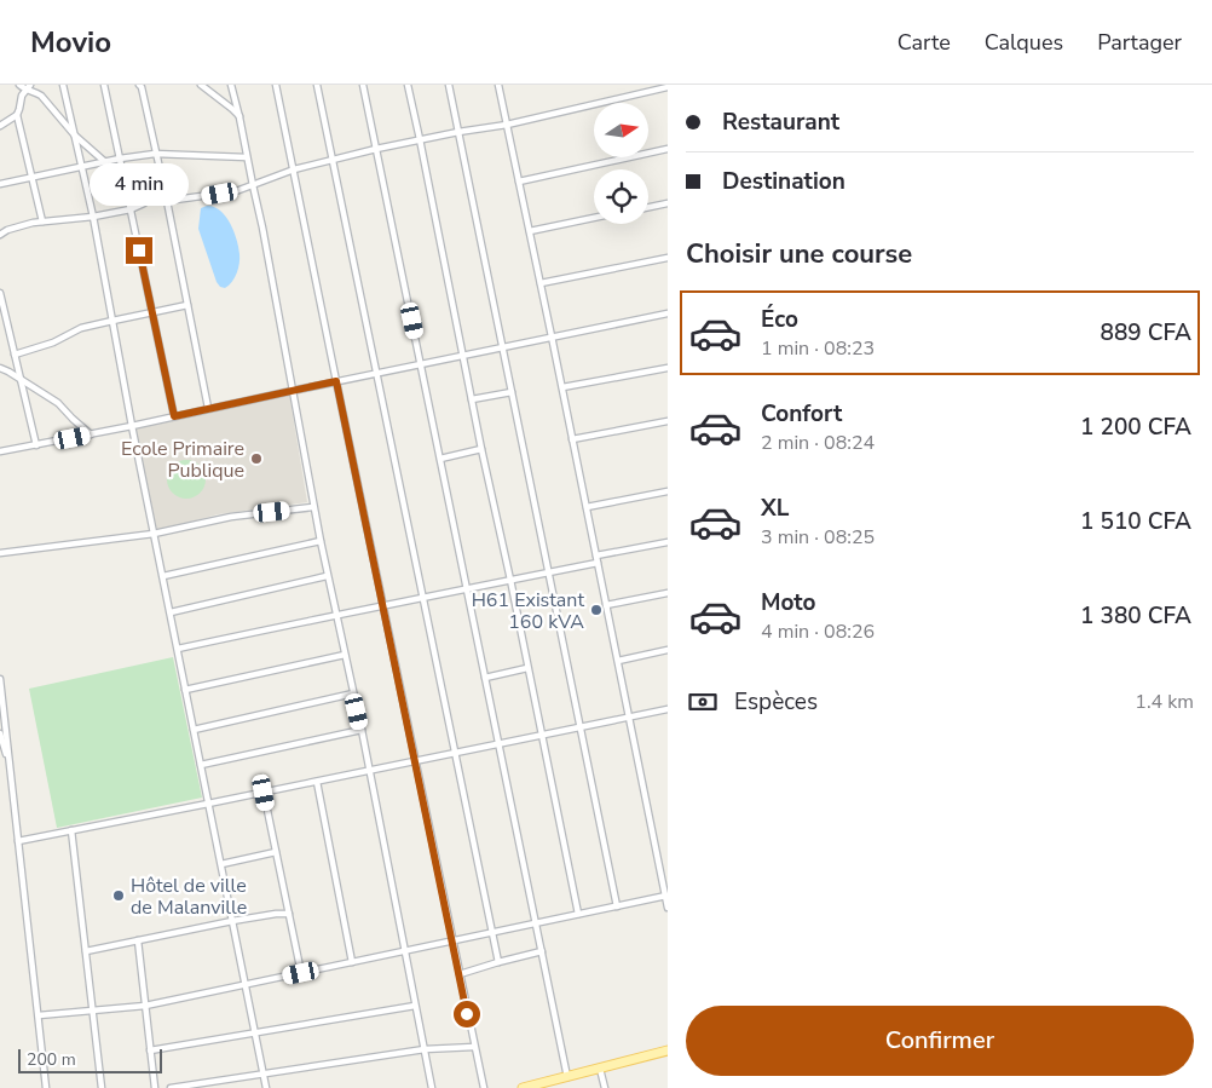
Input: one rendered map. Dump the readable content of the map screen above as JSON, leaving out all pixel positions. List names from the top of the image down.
{
  "places": ["Ecole Primaire Publique", "H61 Existant 160 kVA", "Hôtel de ville de Malanville"],
  "scale_bar": "200 m",
  "north": "right",
  "page": {
    "header": "Movio",
    "nav": ["Carte", "Calques", "Partager"],
    "banner": ["Restaurant", "Destination"],
    "bubble": "4 min",
    "heading": "Choisir une course",
    "list": [
      {
        "name": "Éco",
        "note": "1 min · 08:23",
        "value": "889 CFA"
      },
      {
        "name": "Confort",
        "note": "2 min · 08:24",
        "value": "1 200 CFA"
      },
      {
        "name": "XL",
        "note": "3 min · 08:25",
        "value": "1 510 CFA"
      },
      {
        "name": "Moto",
        "note": "4 min · 08:26",
        "value": "1 380 CFA"
      }
    ],
    "pay": ["Espèces", "1.4 km"],
    "buttons": "Confirmer",
    "scale": "200 m"
  }
}
